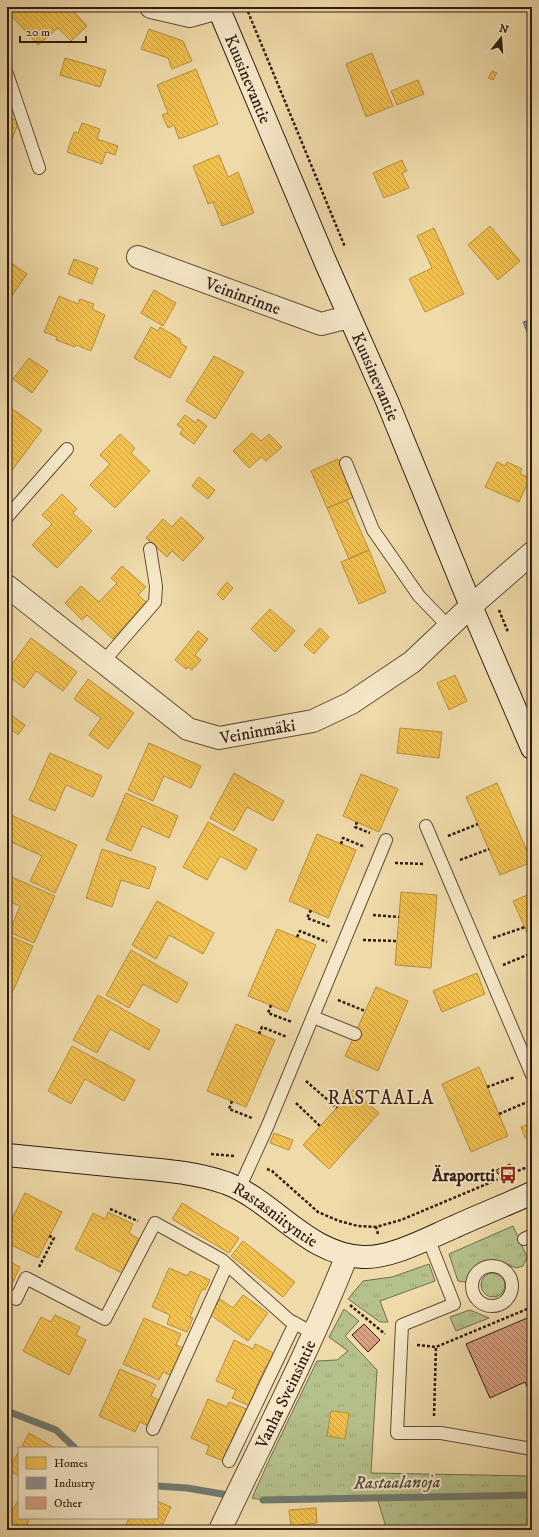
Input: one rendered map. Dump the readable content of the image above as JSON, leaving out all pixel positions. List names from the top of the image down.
{
  "streets": {
    "street": [
      "Kuusinevantie",
      "Veininrinne",
      "Veininmäki",
      "Rastasniityntie",
      "Vanha Sveinsintie"
    ]
  },
  "crossings": [
    ["Kuusinevantie", "Veininrinne"],
    ["Kuusinevantie", "Veininmäki"],
    ["Rastasniityntie", "Vanha Sveinsintie"]
  ],
  "districts": ["RASTAALA"],
  "water": ["Rastaalanoja"],
  "places": {
    "bus stop": ["Äraportti"]
  },
  "legend": ["Homes", "Industry", "Other"],
  "scale_bar": "20 m",
  "north": "top"
}
